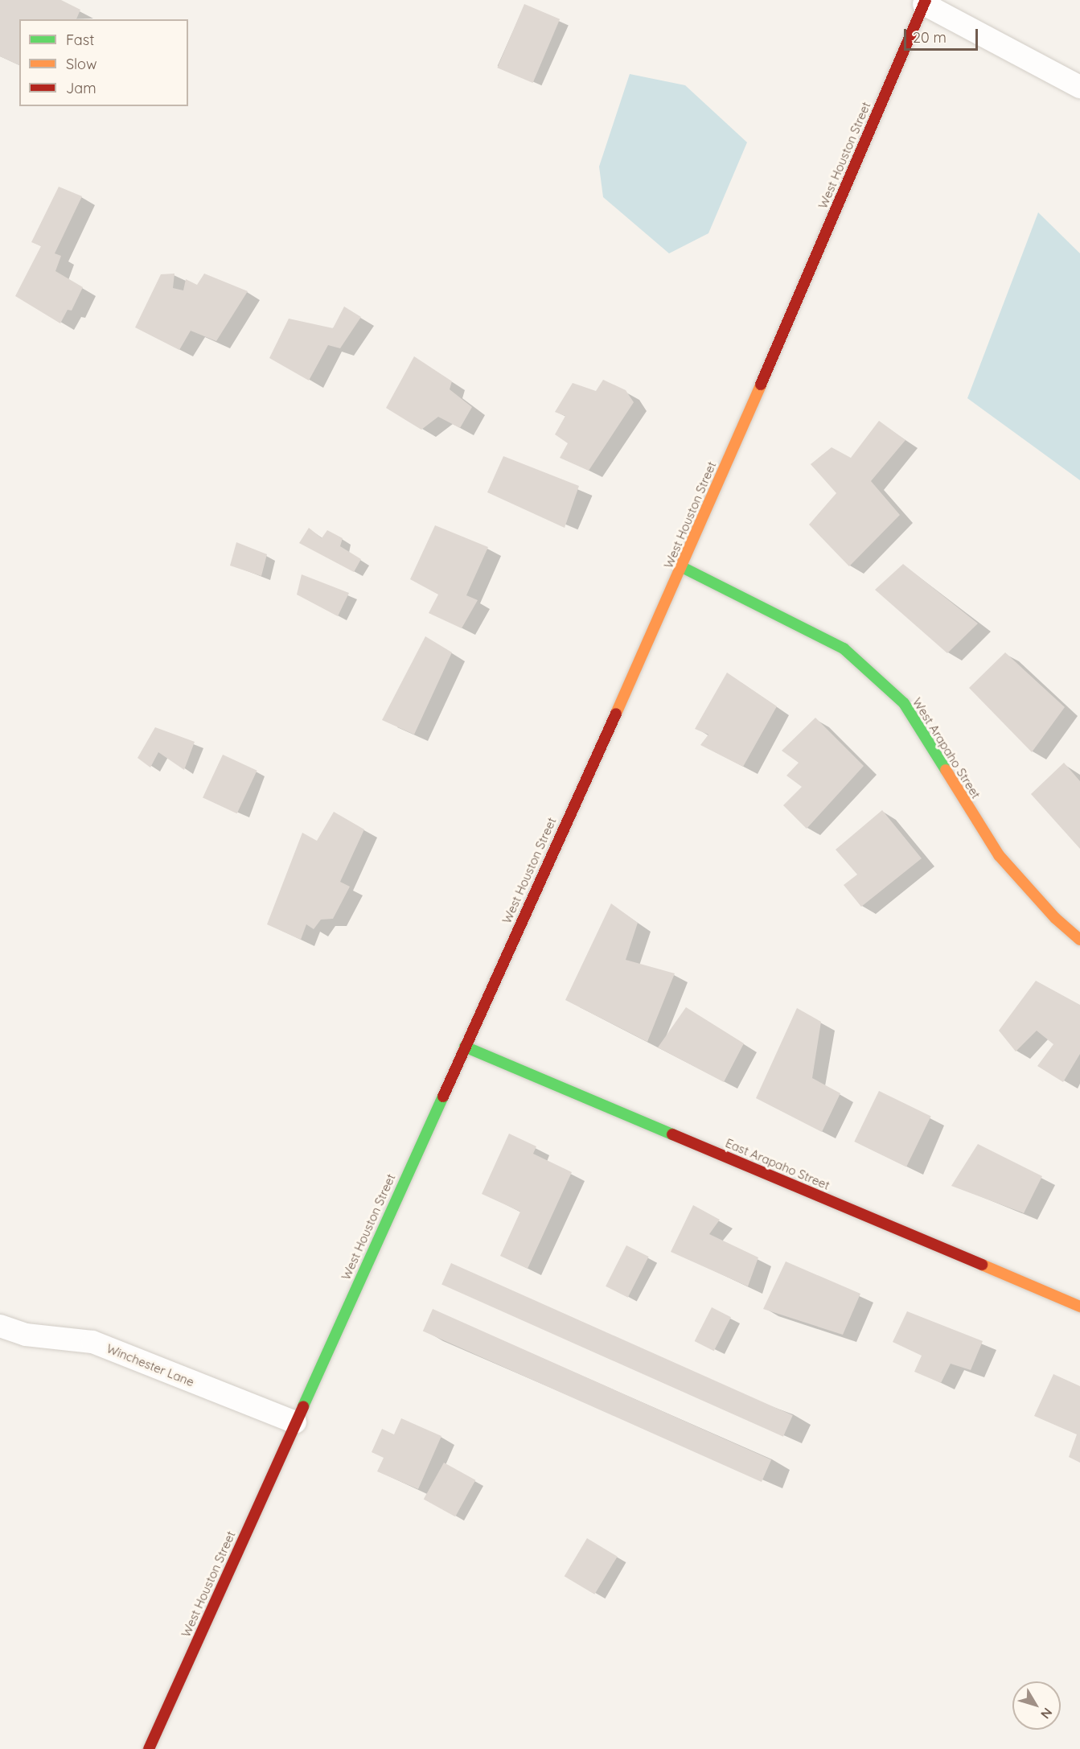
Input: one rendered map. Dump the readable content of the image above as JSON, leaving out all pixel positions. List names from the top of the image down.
{
  "streets": {
    "main road": ["West Houston Street", "West Arapaho Street", "East Arapaho Street"],
    "street": ["Winchester Lane"]
  },
  "crossings": [
    ["West Houston Street", "West Arapaho Street"],
    ["West Houston Street", "East Arapaho Street"],
    ["West Houston Street", "Winchester Lane"]
  ],
  "legend": ["Fast", "Slow", "Jam"],
  "scale_bar": "20 m",
  "north": "bottom right"
}
